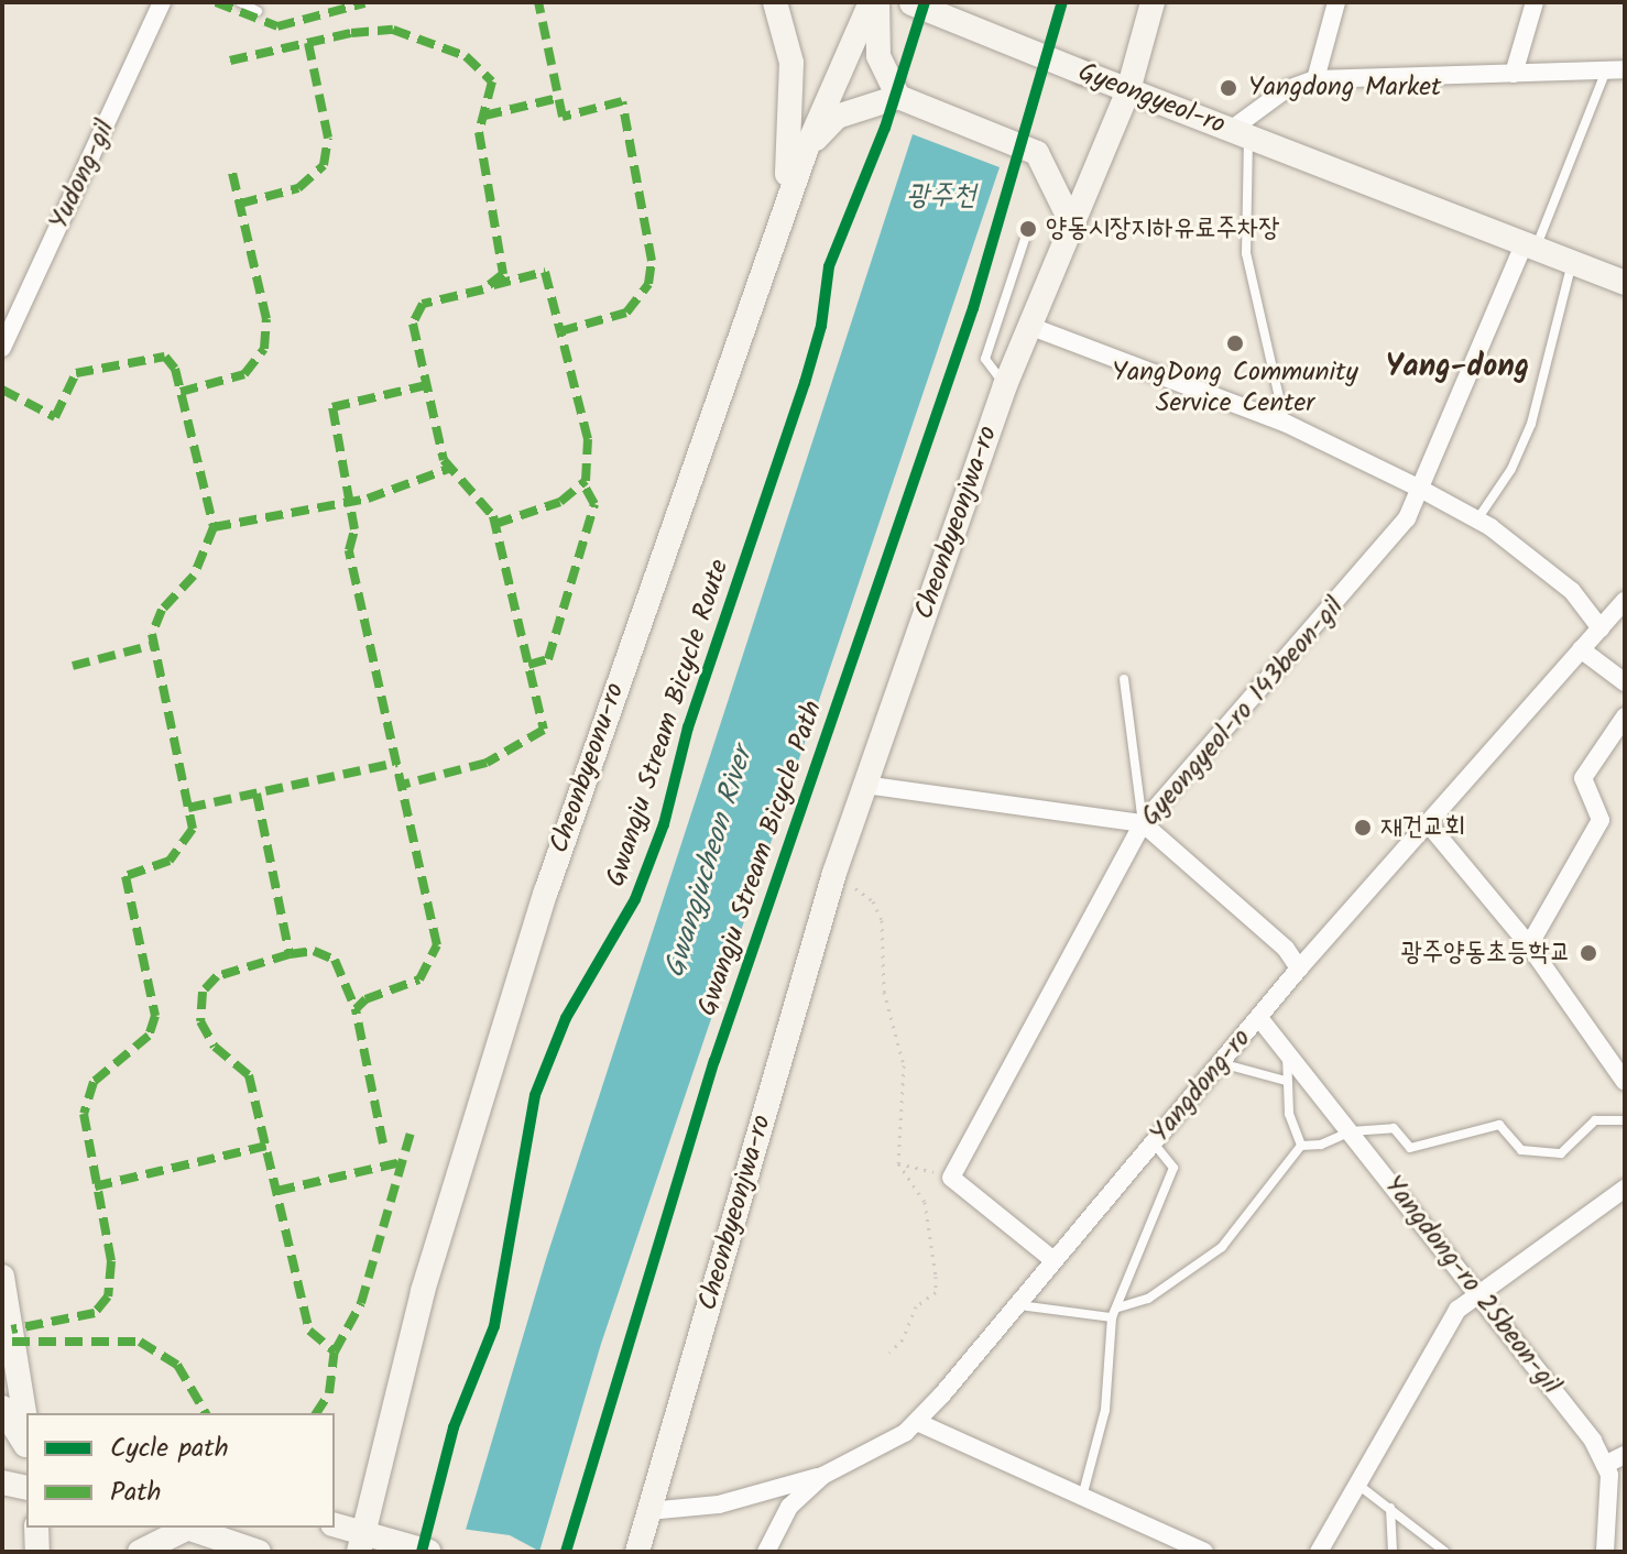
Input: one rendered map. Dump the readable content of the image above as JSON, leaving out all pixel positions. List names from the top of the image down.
{
  "streets": {
    "street": [
      "Gyeongyeol-ro",
      "Yudong-gil",
      "Cheonbyeonjwa-ro",
      "Gyeongyeol-ro 143beon-gil",
      "Cheonbyeonu-ro",
      "Yangdong-ro",
      "Yangdong-ro 25beon-gil"
    ],
    "cycle path": ["Gwangju Stream Bicycle Route", "Gwangju Stream Bicycle Path"]
  },
  "crossings": [
    ["Gyeongyeol-ro", "Cheonbyeonjwa-ro"],
    ["Gyeongyeol-ro", "Gyeongyeol-ro 143beon-gil"],
    ["Yangdong-ro", "Yangdong-ro 25beon-gil"]
  ],
  "districts": ["Yang-dong"],
  "water": ["광주천", "Gwangjucheon River"],
  "places": [
    "Yangdong Market",
    "양동시장지하유료주차장",
    "YangDong Community Service Center",
    "재건교회",
    "광주양동초등학교"
  ],
  "legend": ["Cycle path", "Path"]
}
